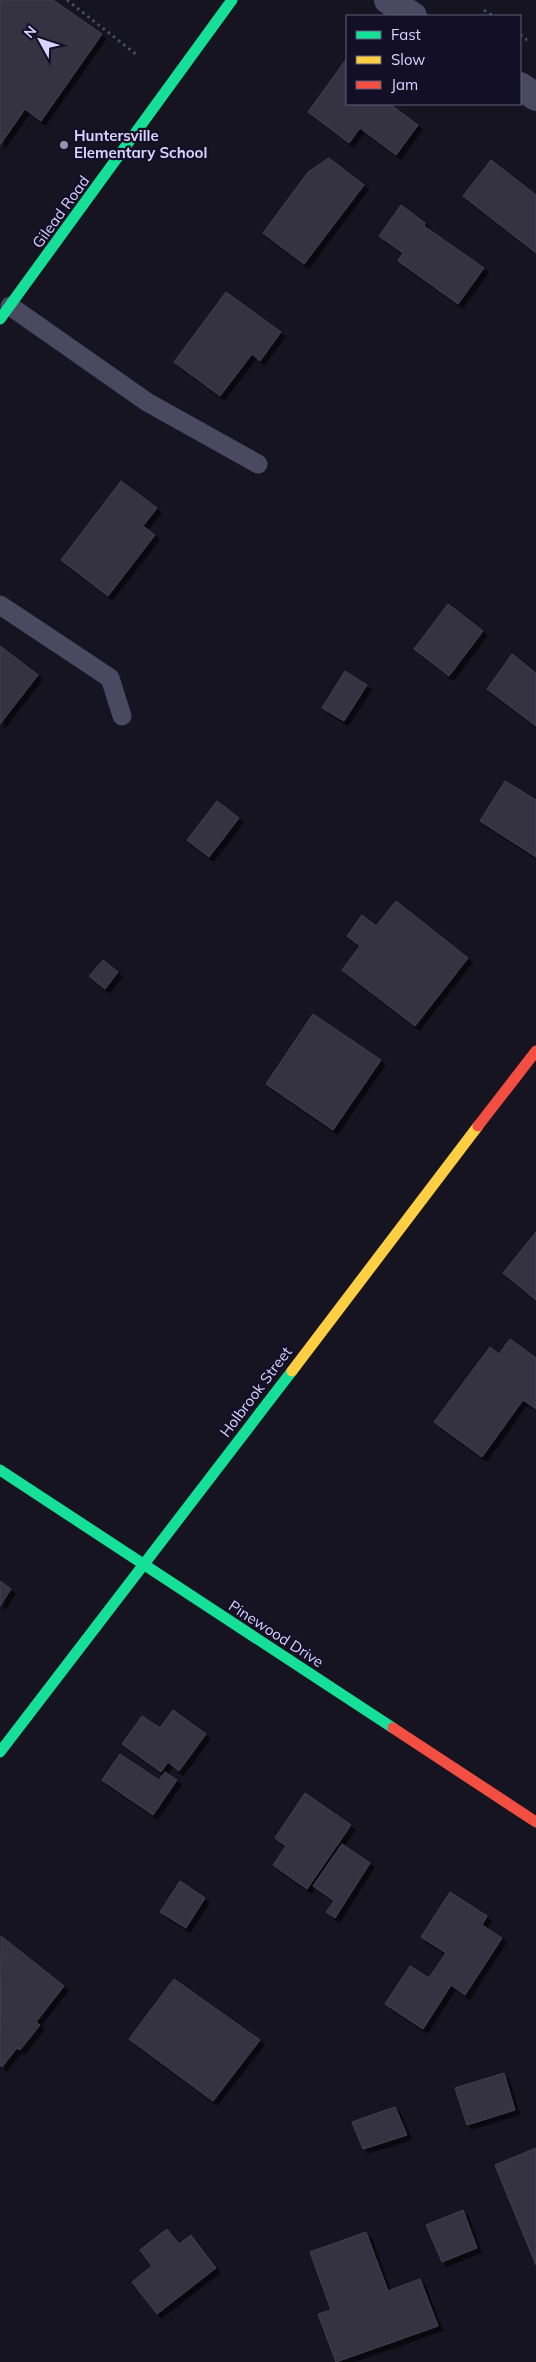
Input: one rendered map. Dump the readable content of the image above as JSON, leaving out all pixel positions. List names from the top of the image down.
{
  "streets": {
    "street": ["Gilead Road", "Holbrook Street", "Pinewood Drive"]
  },
  "crossings": [
    ["Holbrook Street", "Pinewood Drive"]
  ],
  "places": ["Huntersville Elementary School"],
  "legend": ["Fast", "Slow", "Jam"],
  "north": "top left"
}
